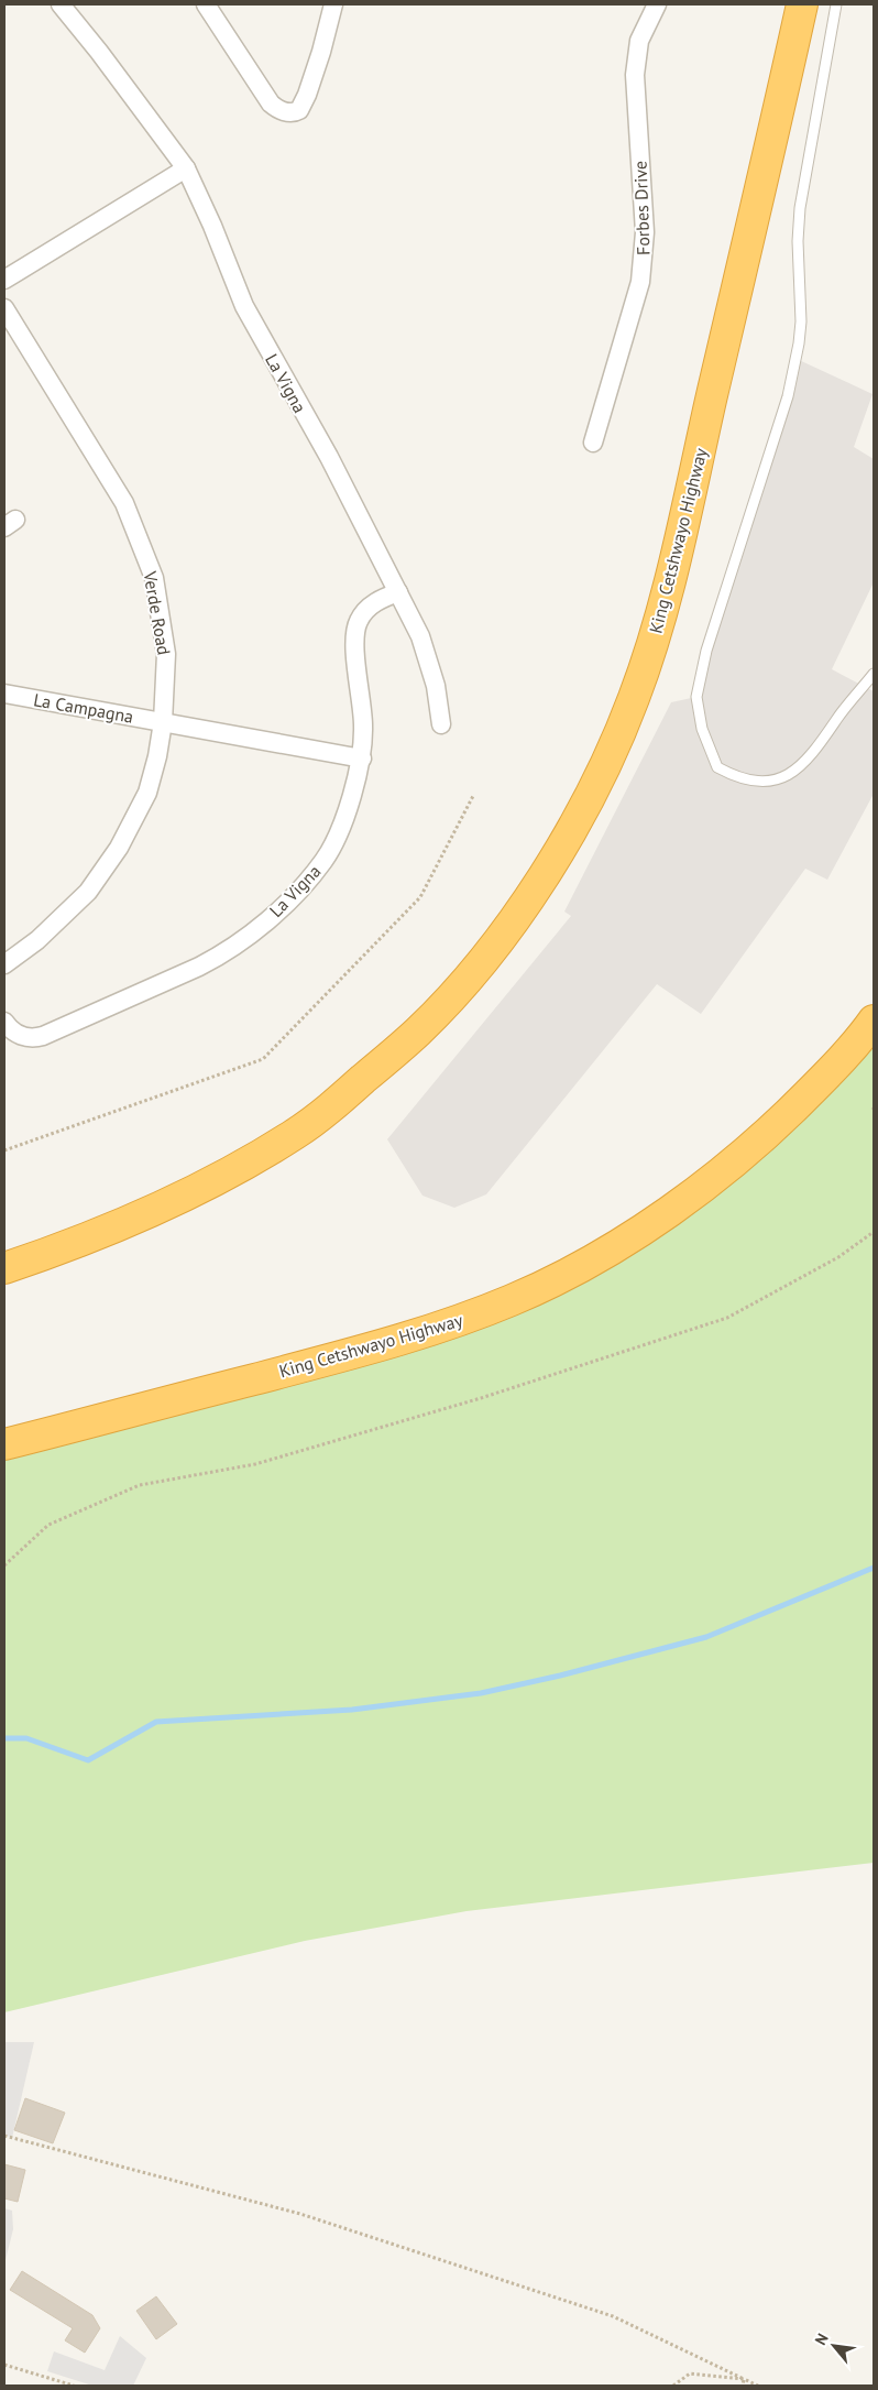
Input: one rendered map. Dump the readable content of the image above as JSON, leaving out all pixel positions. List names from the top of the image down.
{
  "streets": {
    "highway": ["King Cetshwayo Highway"],
    "street": [
      "Forbes Drive",
      "La Vigna",
      "Verde Road",
      "La Campagna"
    ]
  },
  "crossings": [
    ["La Vigna", "La Campagna"],
    ["Verde Road", "La Campagna"]
  ],
  "north": "top left"
}
